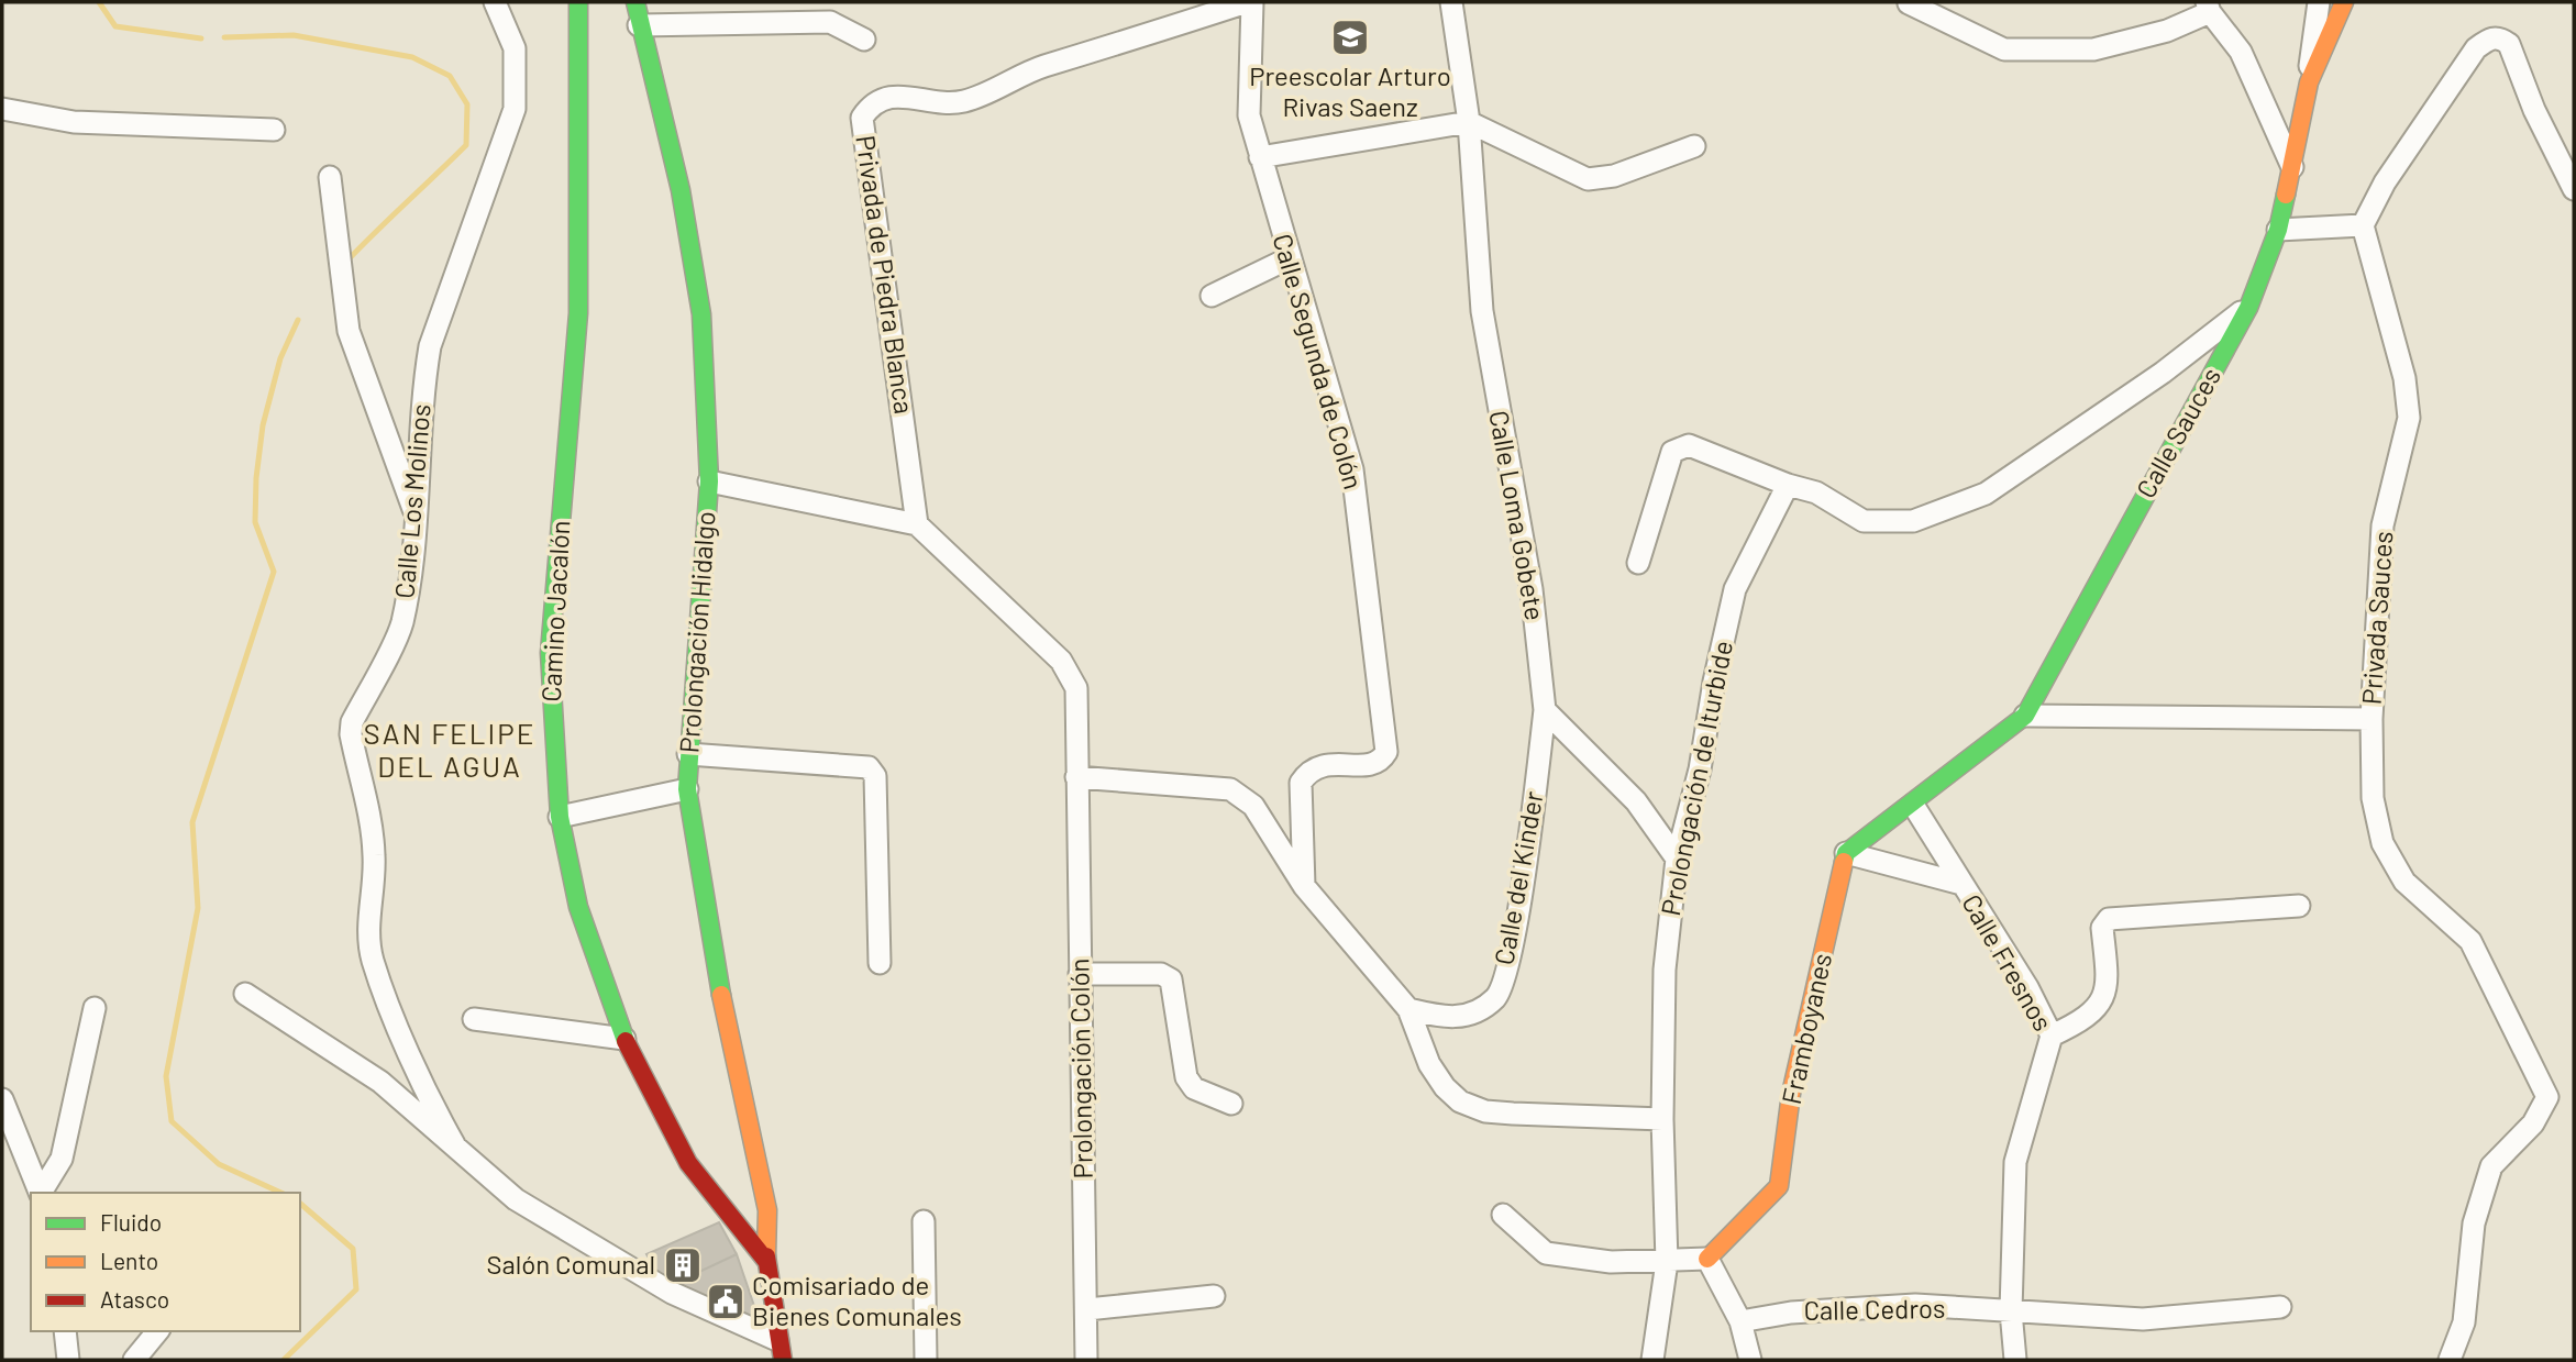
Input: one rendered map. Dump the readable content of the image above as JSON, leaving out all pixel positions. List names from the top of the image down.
{
  "streets": {
    "street": [
      "Privada de Piedra Blanca",
      "Calle Segunda de Colón",
      "Calle Sauces",
      "Calle Los Molinos",
      "Calle Loma Gobete",
      "Camino Jacalón",
      "Privada Sauces",
      "Prolongación Hidalgo",
      "Prolongación de Iturbide",
      "Calle del Kinder",
      "Calle Fresnos",
      "Framboyanes",
      "Prolongación Colón",
      "Calle Cedros"
    ]
  },
  "crossings": [
    ["Privada de Piedra Blanca", "Calle Segunda de Colón"],
    ["Privada de Piedra Blanca", "Prolongación Colón"],
    ["Calle Sauces", "Privada Sauces"],
    ["Calle Sauces", "Calle Fresnos"],
    ["Calle Loma Gobete", "Calle del Kinder"],
    ["Camino Jacalón", "Prolongación Hidalgo"],
    ["Calle Fresnos", "Calle Cedros"]
  ],
  "districts": ["SAN FELIPE DEL AGUA"],
  "places": {
    "school or university": ["Preescolar Arturo Rivas Saenz"],
    "building": ["Salón Comunal"],
    "public building": ["Comisariado de Bienes Comunales"]
  },
  "legend": ["Fluido", "Lento", "Atasco"]
}
